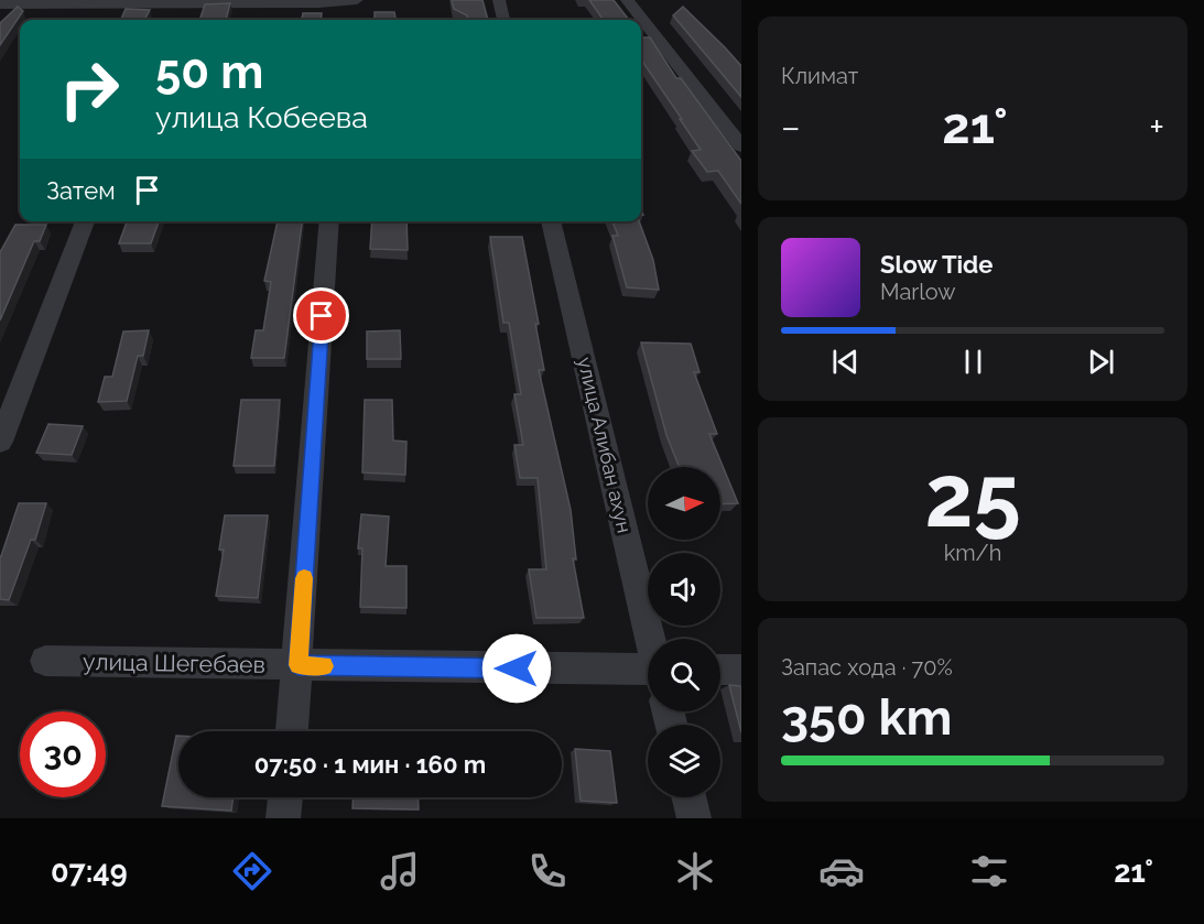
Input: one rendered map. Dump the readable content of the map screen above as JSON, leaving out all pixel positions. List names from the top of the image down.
{
  "streets": {
    "street": ["улица Алибан ахун", "улица Шегебаев"]
  },
  "north": "right",
  "page": {
    "tile": [
      "Климат",
      ["25", "km/h"],
      ["Запас хода · 70%", "350 km"]
    ],
    "turn": ["50 m", "улица Кобеева"],
    "heat": ["−", "21°", "+"],
    "then": "Затем",
    "song": ["Slow Tide", "Marlow"],
    "limit": "30",
    "trip": "07:50 · 1 мин · 160 m",
    "tabs": ["07:49", "21°"]
  }
}
